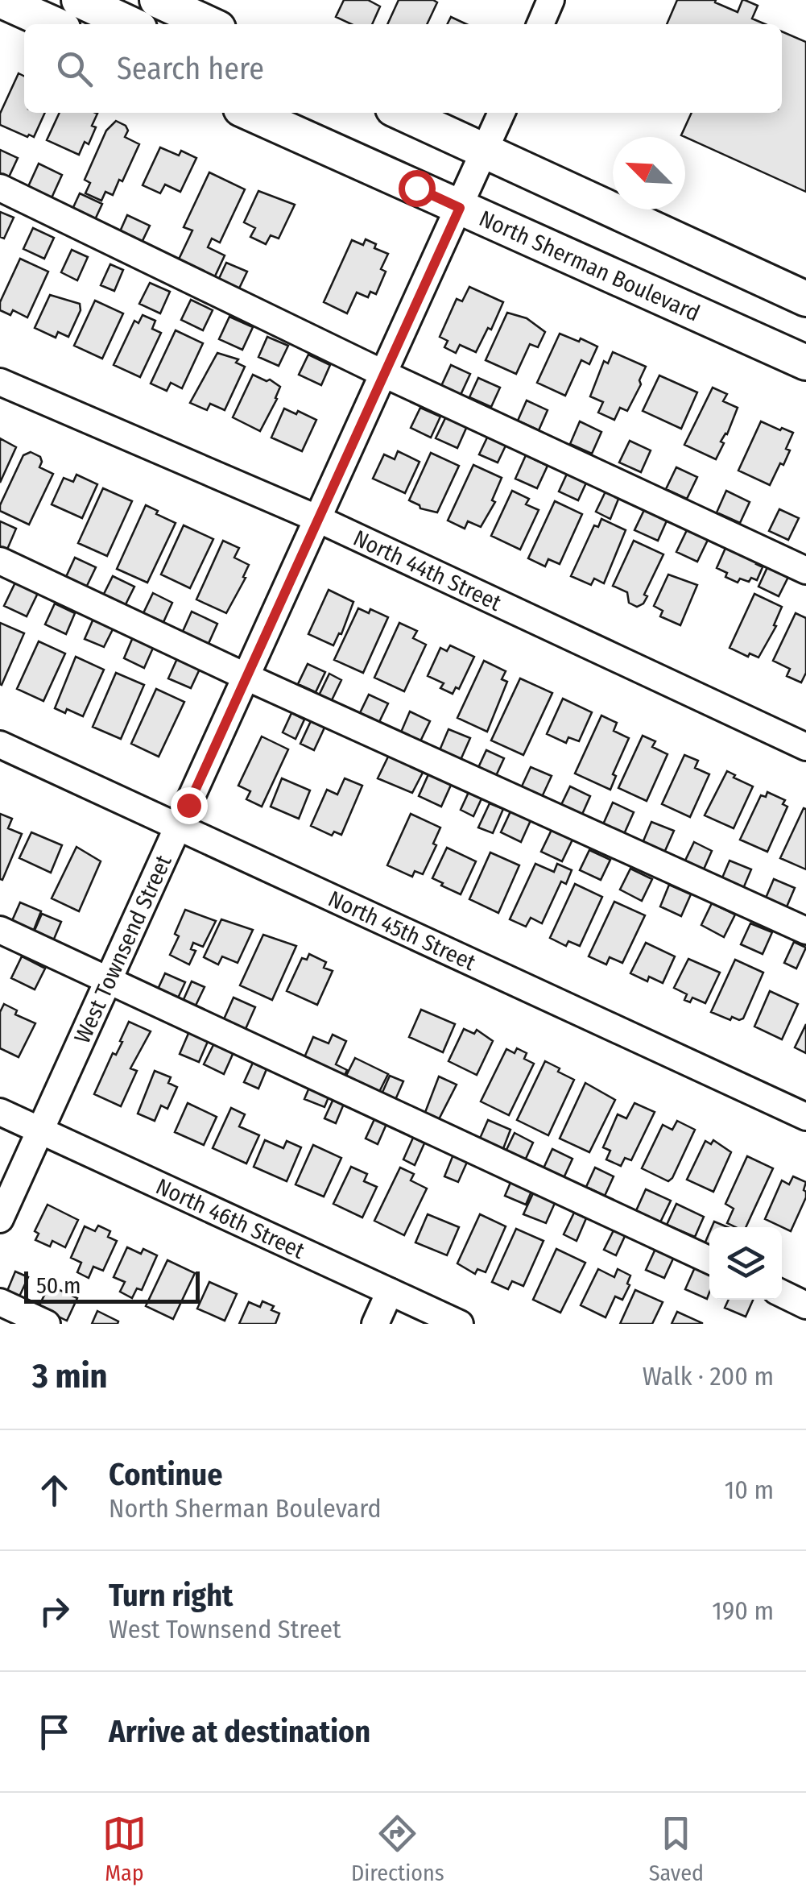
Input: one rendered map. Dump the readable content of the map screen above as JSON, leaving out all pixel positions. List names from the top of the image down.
{
  "streets": {
    "main road": ["North Sherman Boulevard"],
    "street": [
      "North 44th Street",
      "North 45th Street",
      "West Townsend Street",
      "North 46th Street"
    ]
  },
  "crossings": [
    ["North Sherman Boulevard", "West Townsend Street"],
    ["North 44th Street", "West Townsend Street"],
    ["North 45th Street", "West Townsend Street"],
    ["West Townsend Street", "North 46th Street"]
  ],
  "scale_bar": "50 m",
  "north": "top left",
  "page": {
    "search": "Search here",
    "scale": "50 m",
    "heading": ["3 min", "Walk · 200 m"],
    "list": [
      ["Continue", "North Sherman Boulevard", "10 m"],
      ["Turn right", "West Townsend Street", "190 m"],
      "Arrive at destination"
    ],
    "nav": ["Map", "Directions", "Saved"]
  }
}
